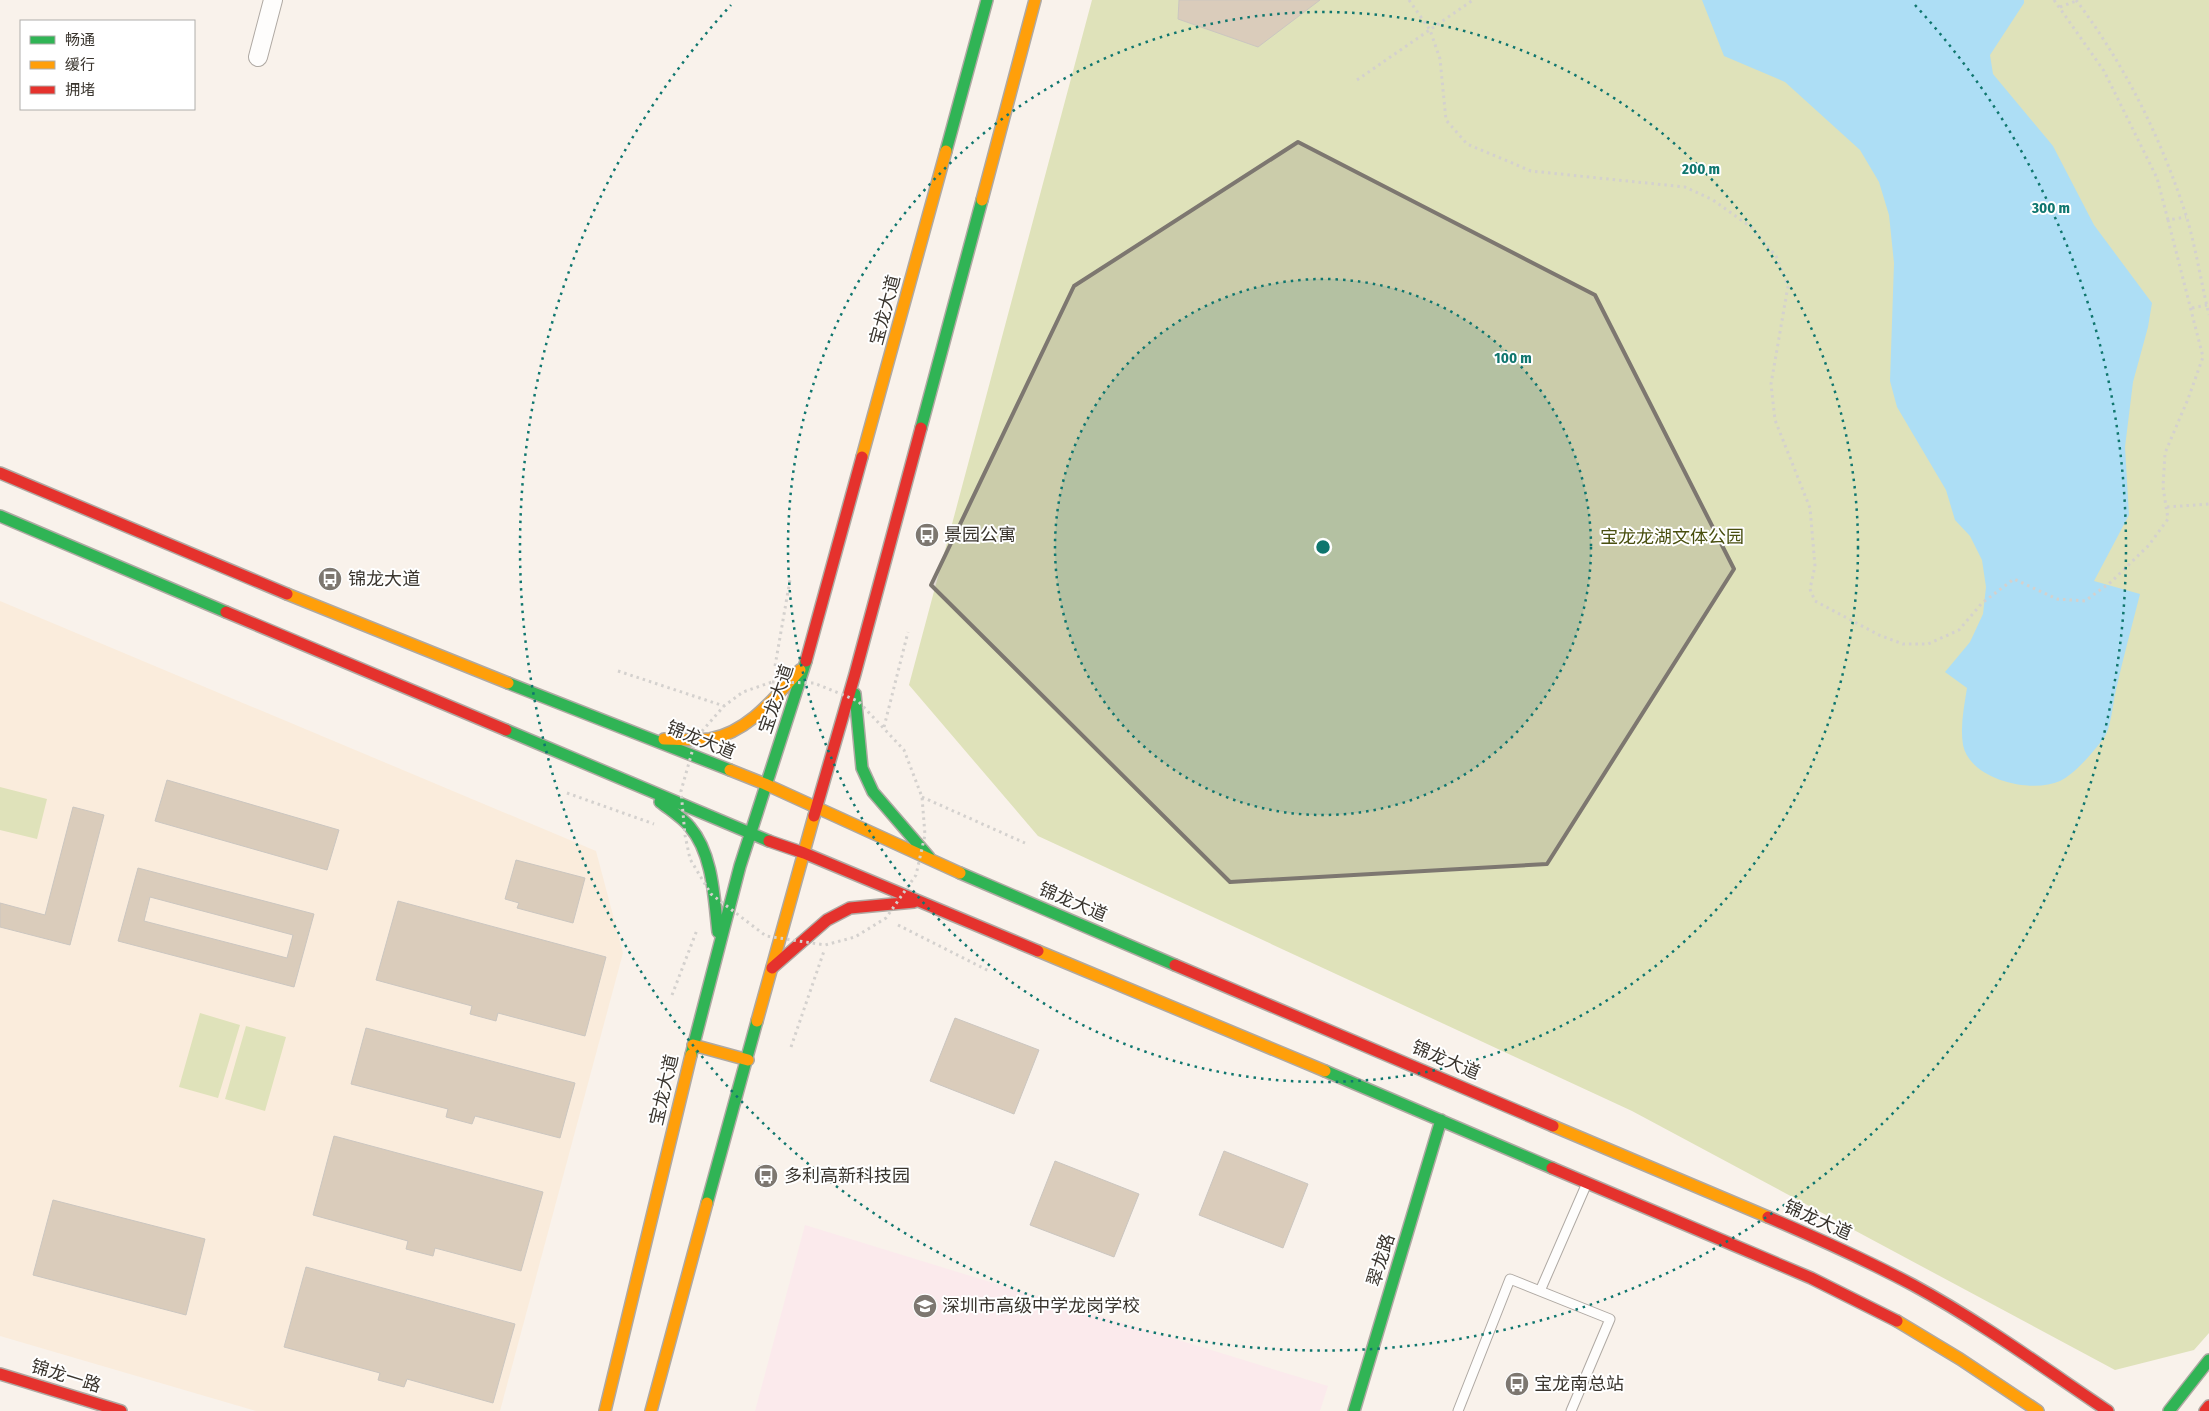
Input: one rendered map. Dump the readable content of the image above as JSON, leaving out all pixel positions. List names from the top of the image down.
{
  "streets": {
    "main road": [
      "宝龙大道",
      "锦龙大道",
      "翠龙路",
      "锦龙一路"
    ]
  },
  "crossings": [
    ["宝龙大道", "锦龙大道"]
  ],
  "parks": ["宝龙龙湖文体公园"],
  "places": {
    "bus stop": [
      "景园公寓",
      "锦龙大道",
      "多利高新科技园",
      "宝龙南总站"
    ],
    "school or university": ["深圳市高级中学龙岗学校"]
  },
  "legend": ["畅通", "缓行", "拥堵"],
  "rings": ["200 m", "300 m", "100 m"]
}
